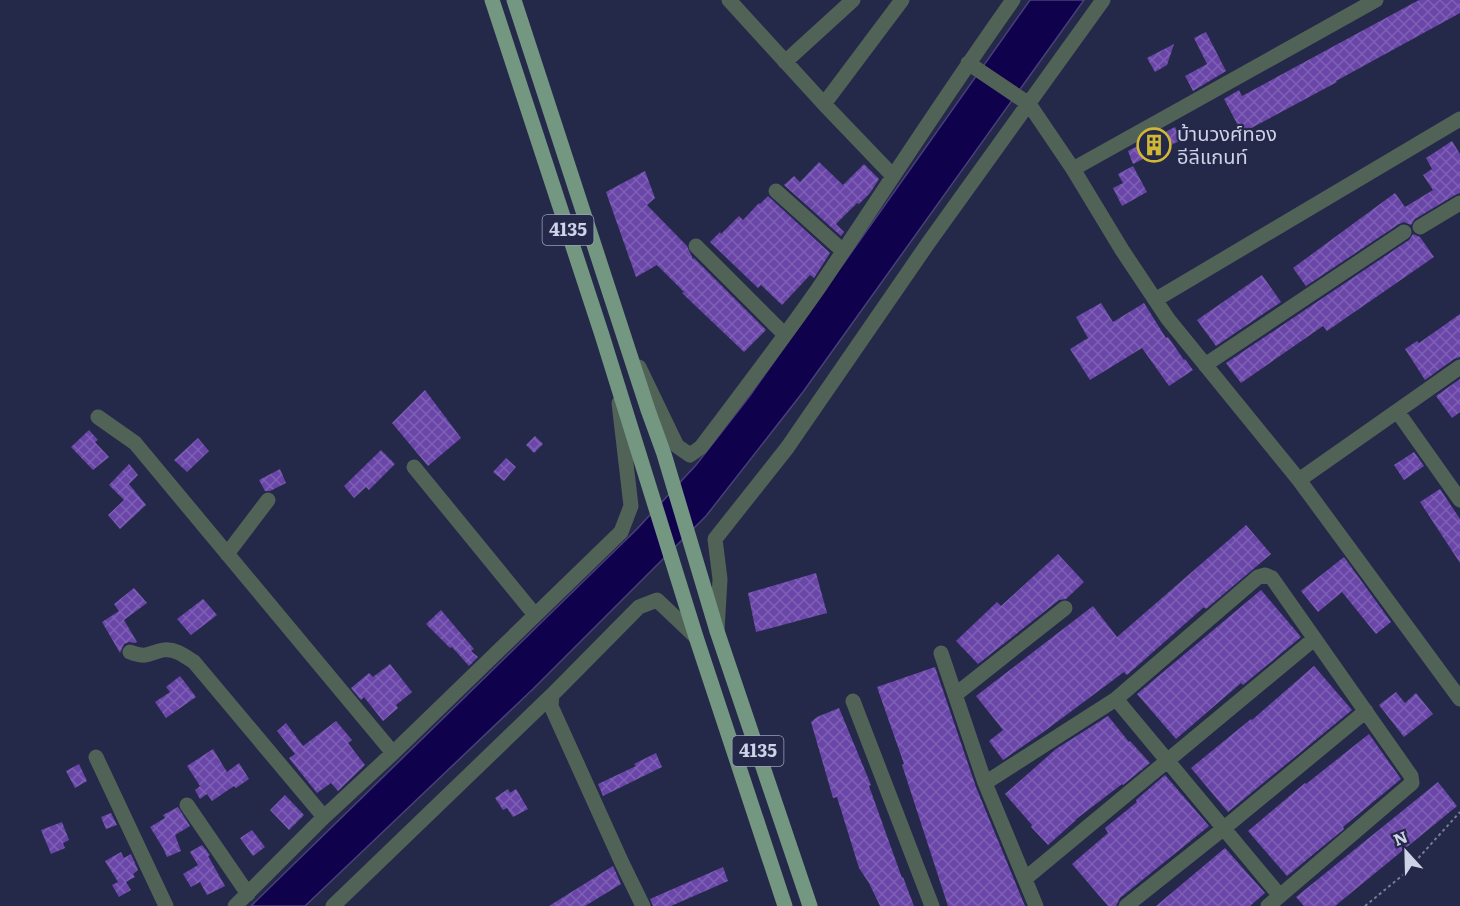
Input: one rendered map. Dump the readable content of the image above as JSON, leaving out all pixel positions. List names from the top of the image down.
{
  "streets": {
    "main road": ["4135"]
  },
  "places": {
    "building": ["บ้านวงศ์ทอง อีลีแกนท์"]
  },
  "north": "top"
}
